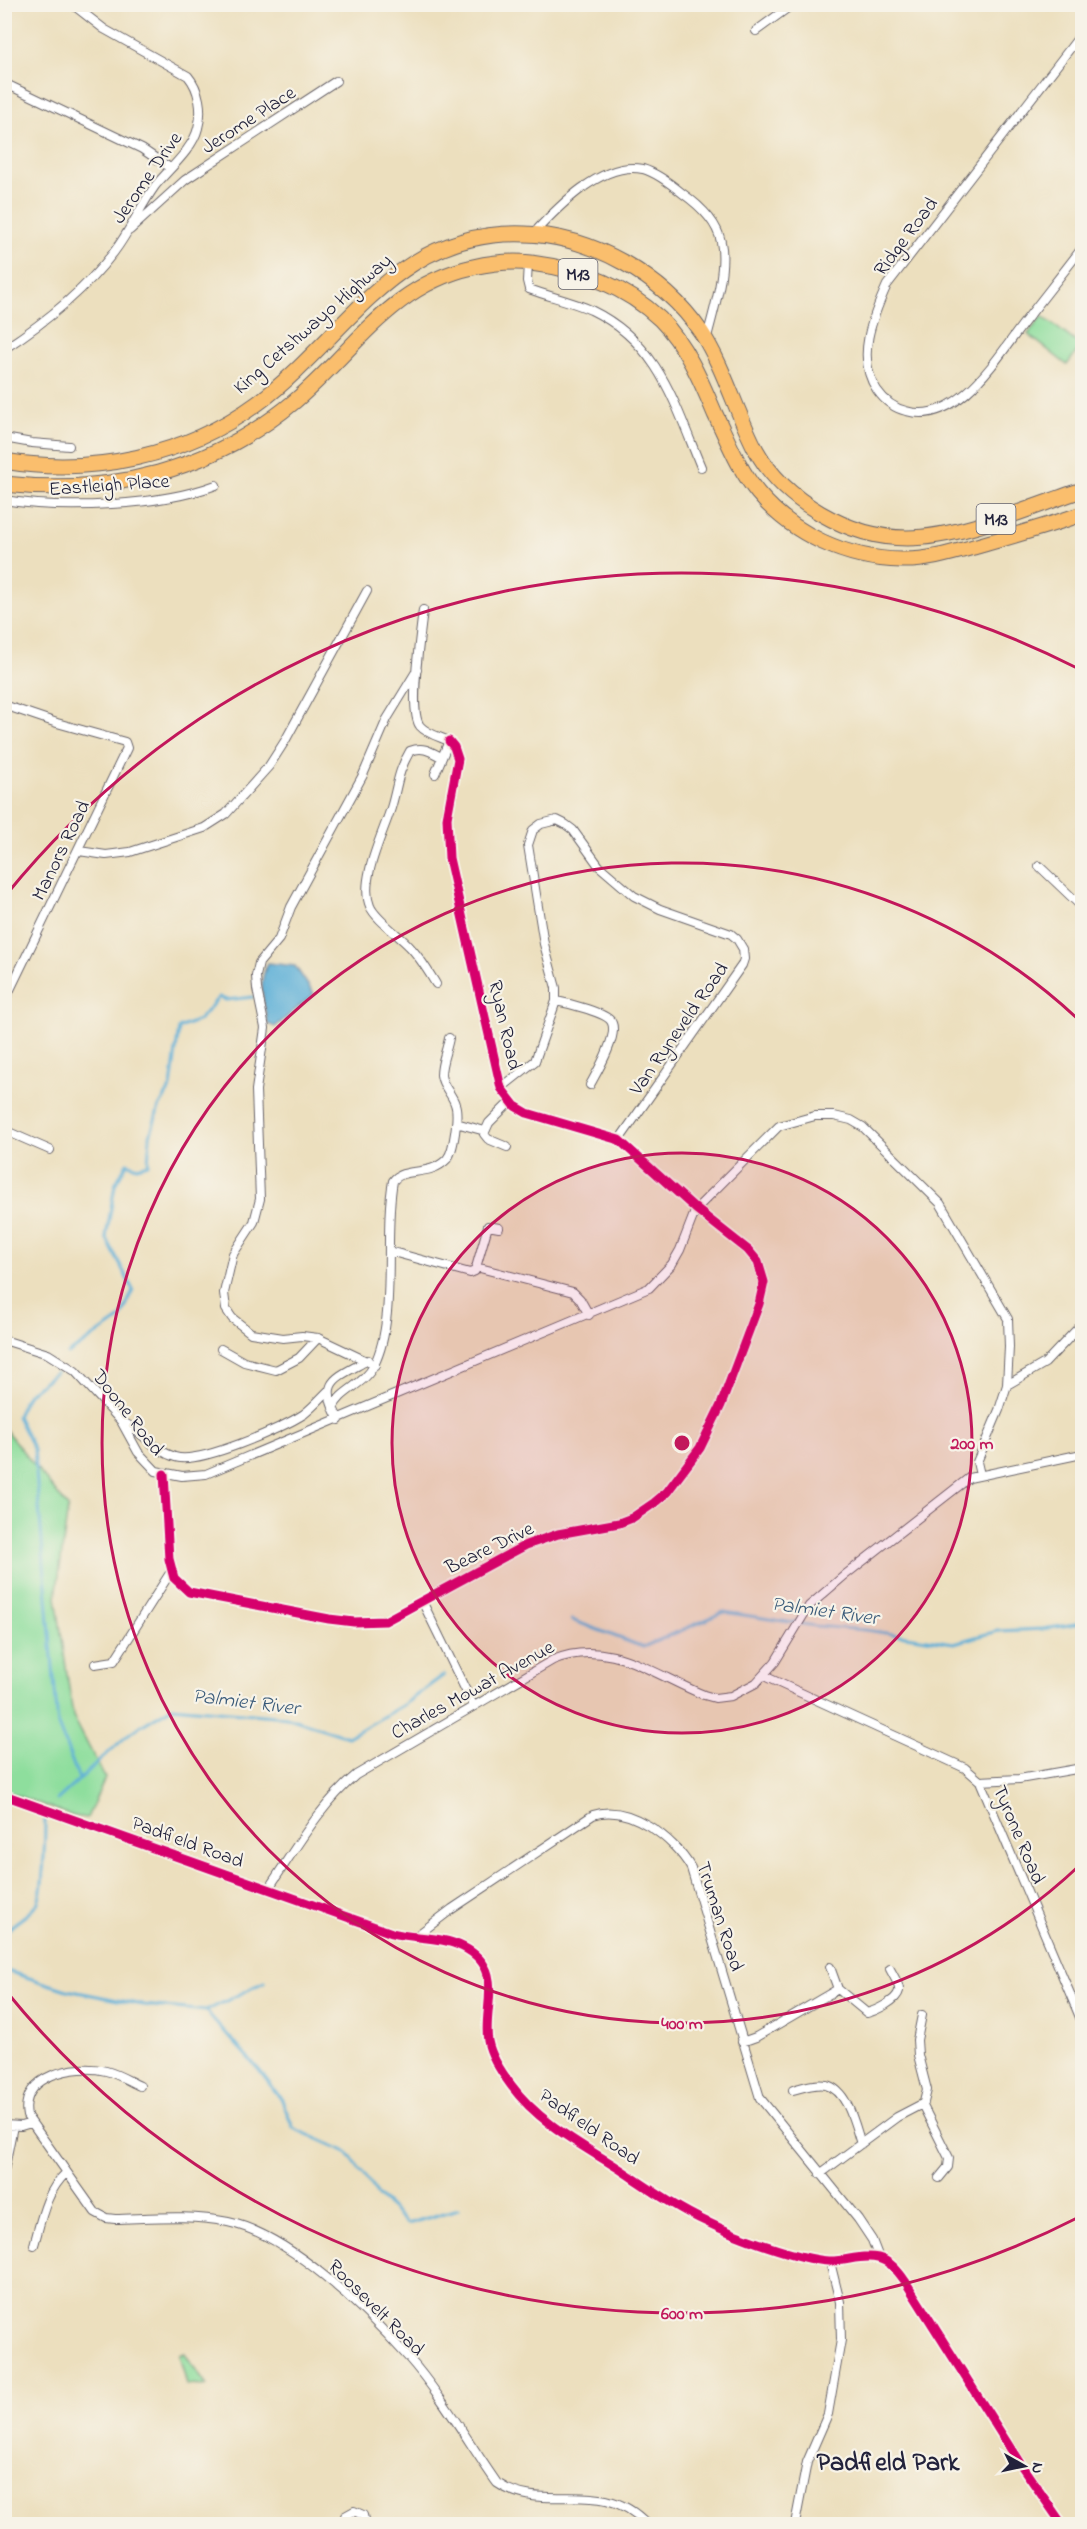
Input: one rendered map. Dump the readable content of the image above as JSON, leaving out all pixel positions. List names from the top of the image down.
{
  "streets": {
    "highway": ["M13", "King Cetshwayo Highway"],
    "street": [
      "Jerome Place",
      "Jerome Drive",
      "Ridge Road",
      "Eastleigh Place",
      "Manors Road",
      "Ryan Road",
      "Van Ryneveld Road",
      "Doone Road",
      "Beare Drive",
      "Charles Mowat Avenue",
      "Tyrone Road",
      "Padfield Road",
      "Truman Road",
      "Roosevelt Road"
    ]
  },
  "crossings": [
    ["Jerome Place", "Jerome Drive"],
    ["Ryan Road", "Van Ryneveld Road"],
    ["Ryan Road", "Beare Drive"],
    ["Charles Mowat Avenue", "Tyrone Road"],
    ["Charles Mowat Avenue", "Padfield Road"],
    ["Padfield Road", "Truman Road"]
  ],
  "districts": ["Padfield Park"],
  "water": ["Palmiet River"],
  "north": "right",
  "rings": ["200 m", "400 m", "600 m"]
}
